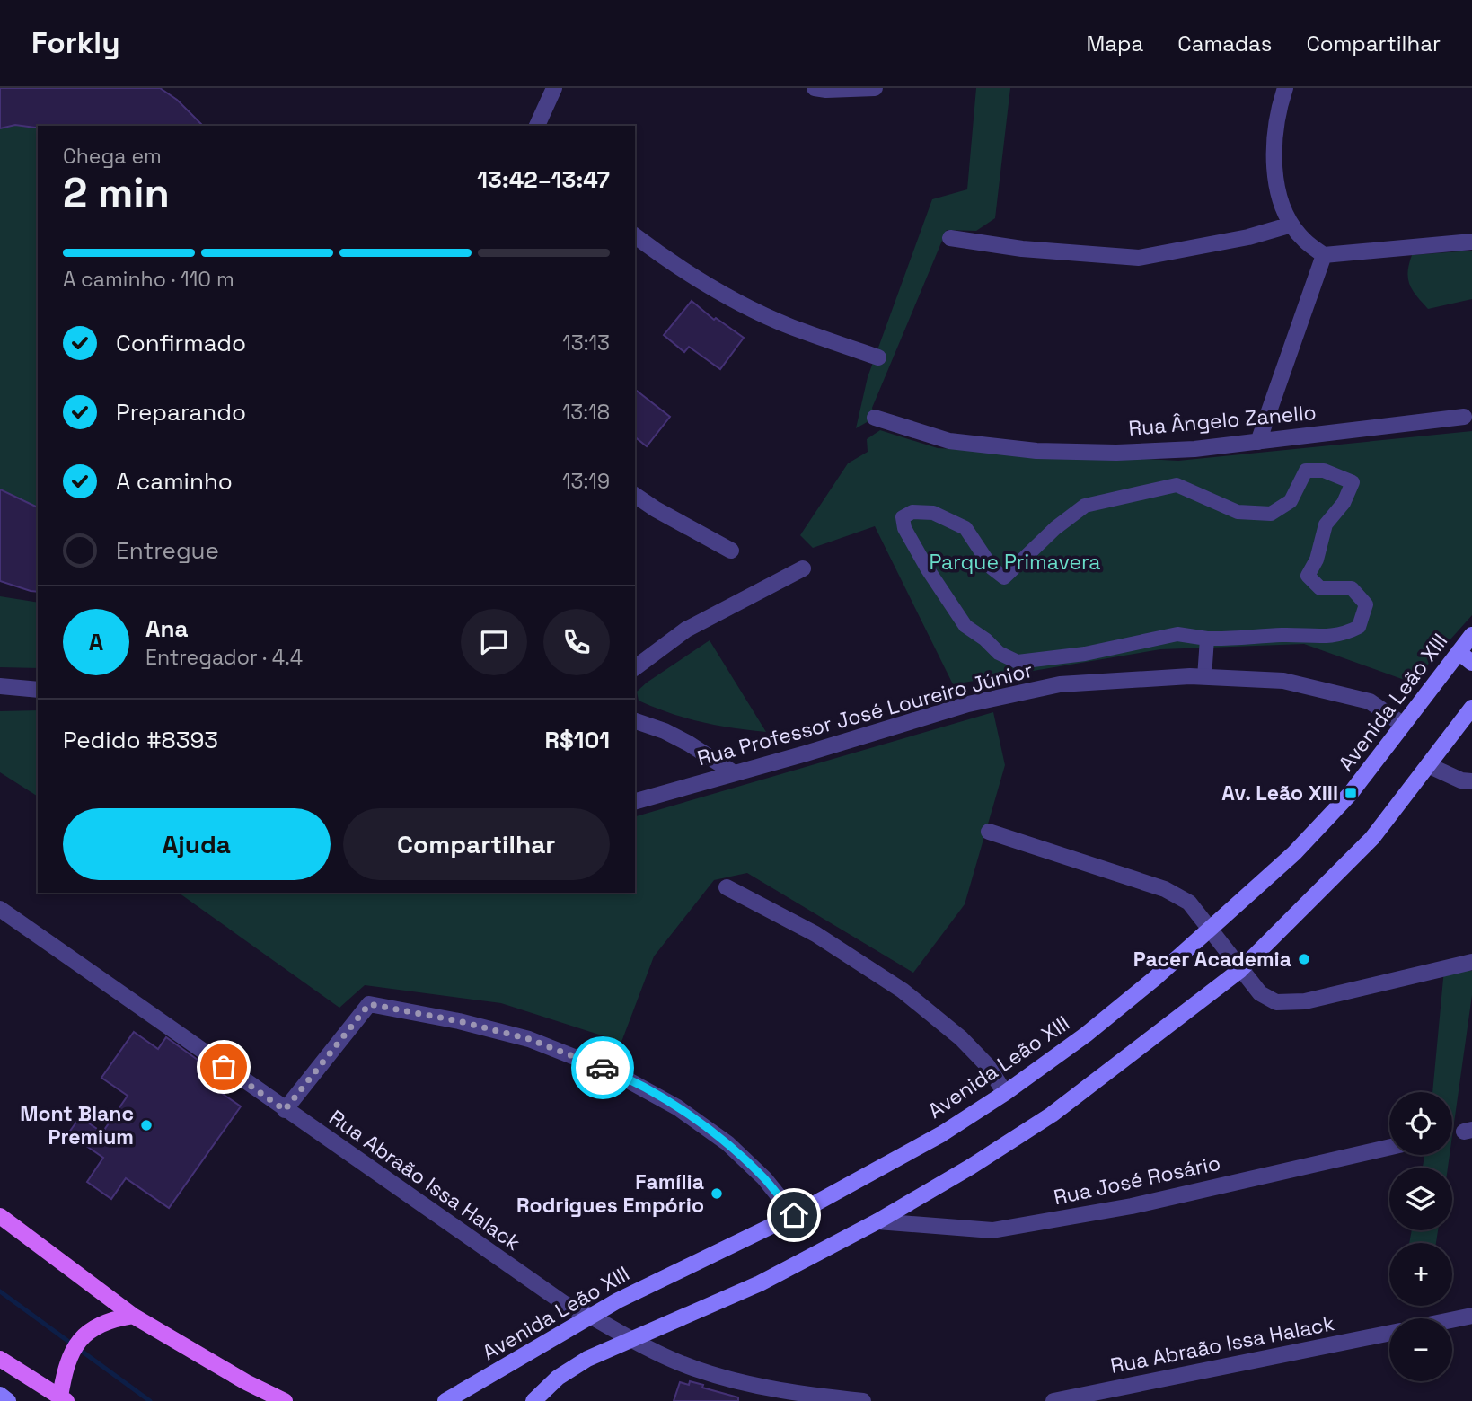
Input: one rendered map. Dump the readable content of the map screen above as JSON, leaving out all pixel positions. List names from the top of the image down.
{
  "streets": {
    "main road": ["Avenida Leão XIII"],
    "street": [
      "Rua Ângelo Zanello",
      "Rua Professor José Loureiro Júnior",
      "Rua Abraão Issa Halack",
      "Rua José Rosário"
    ]
  },
  "crossings": [
    ["Avenida Leão XIII", "Rua Professor José Loureiro Júnior"],
    ["Avenida Leão XIII", "Rua Abraão Issa Halack"]
  ],
  "parks": ["Parque Primavera"],
  "places": {
    "transit": ["Av. Leão XIII"],
    "other": ["Pacer Academia", "Mont Blanc Premium", "Família Rodrigues Empório"]
  },
  "page": {
    "header": "Forkly",
    "nav": ["Mapa", "Camadas", "Compartilhar"],
    "heading": ["2 min", "Chega em", "13:42–13:47"],
    "panel": [
      "Ana",
      "Entregador · 4.4",
      "Pedido #8393",
      "R$101"
    ],
    "bar": "A caminho · 110 m",
    "list": [
      ["Confirmado", "13:13"],
      ["Preparando", "13:18"],
      ["A caminho", "13:19"],
      "Entregue"
    ],
    "round": "A",
    "buttons": ["Ajuda", "Compartilhar"],
    "map_buttons": ["+", "−"]
  }
}
